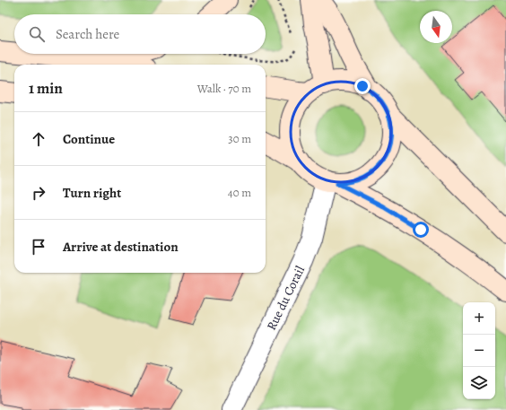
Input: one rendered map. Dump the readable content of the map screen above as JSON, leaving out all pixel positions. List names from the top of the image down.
{
  "streets": {
    "street": ["Rue du Corail"]
  },
  "north": "bottom",
  "page": {
    "search": "Search here",
    "heading": ["1 min", "Walk · 70 m"],
    "list": [
      ["Continue", "30 m"],
      ["Turn right", "40 m"],
      "Arrive at destination"
    ],
    "map_buttons": ["+", "−"]
  }
}
